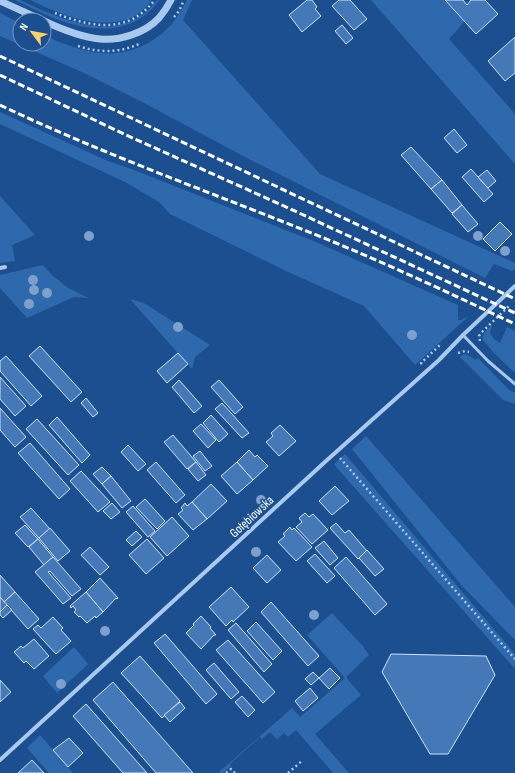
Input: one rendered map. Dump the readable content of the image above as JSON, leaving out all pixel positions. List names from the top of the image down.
{
  "streets": {
    "street": ["Gołębiowska"]
  },
  "north": "top left"
}
